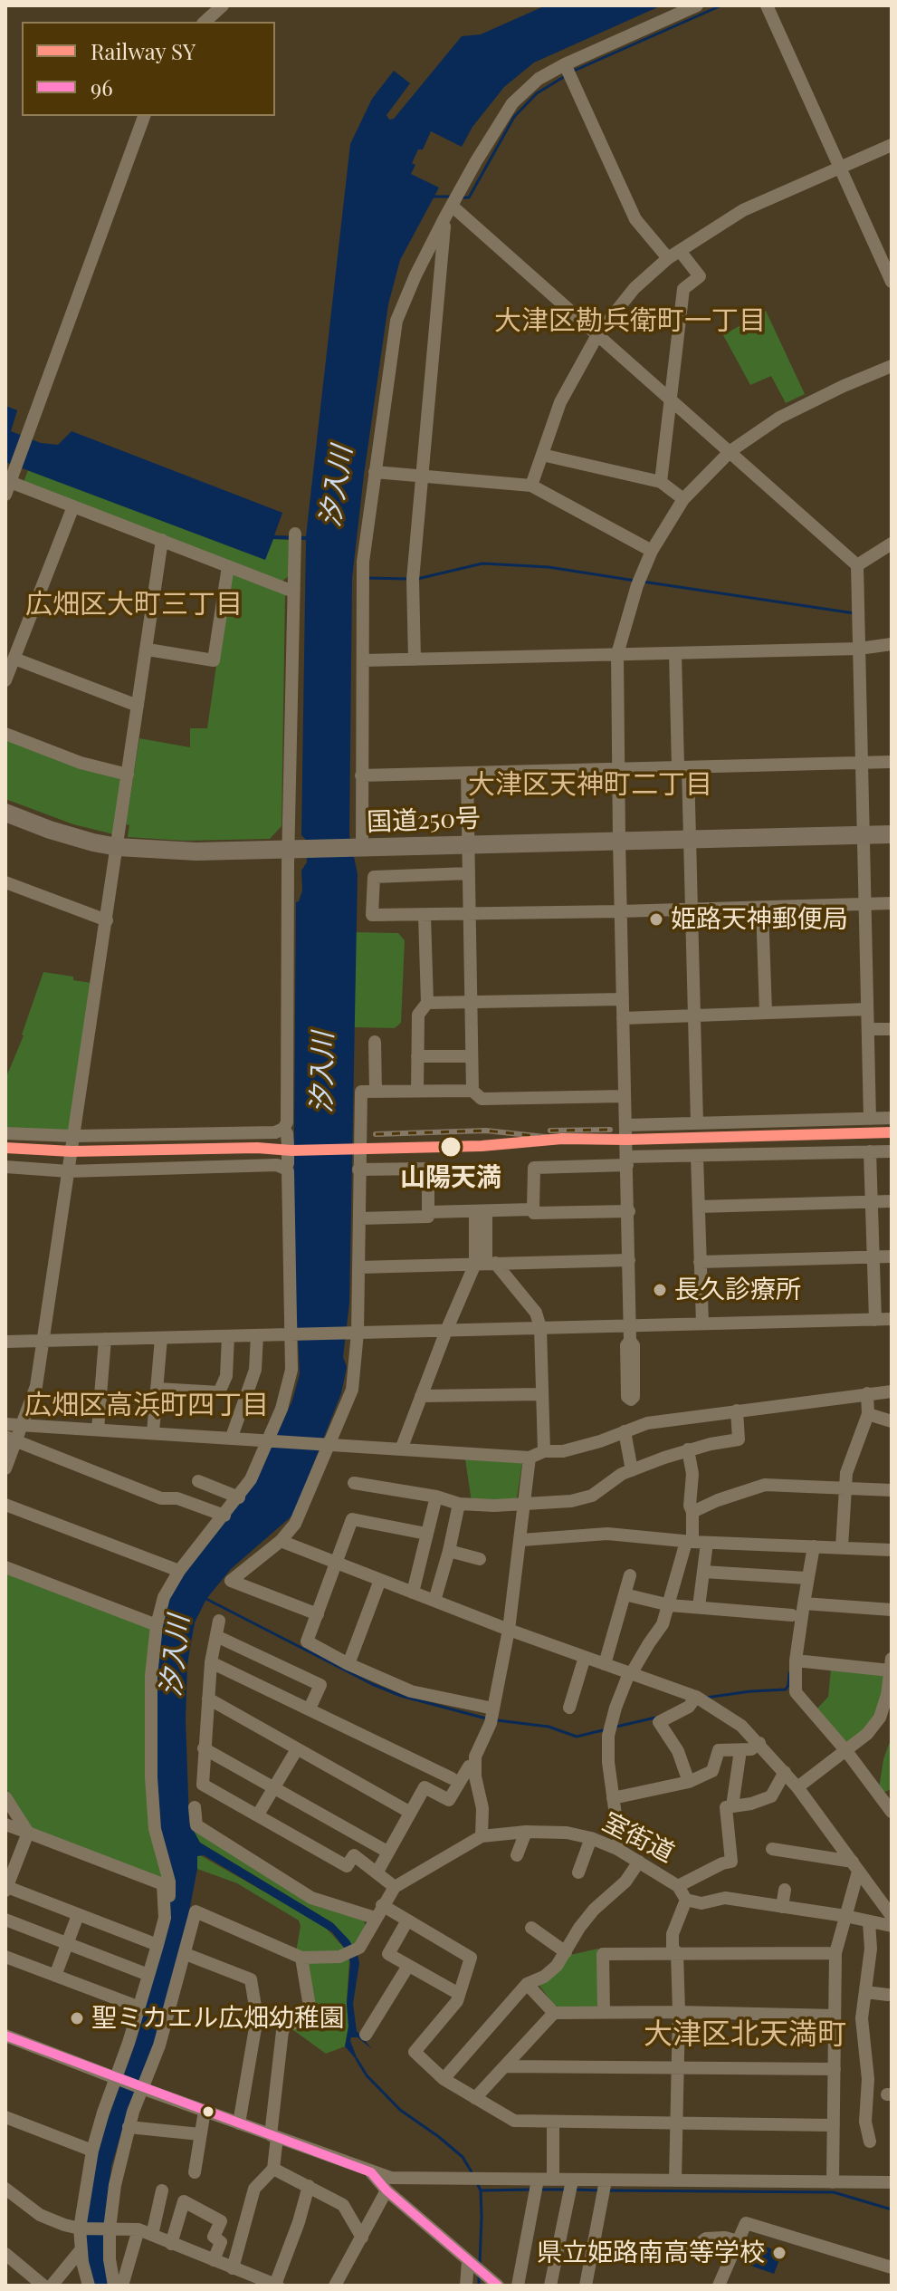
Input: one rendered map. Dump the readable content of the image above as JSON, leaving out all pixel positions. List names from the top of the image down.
{
  "streets": {
    "highway": ["国道250号"],
    "street": ["室街道"]
  },
  "districts": [
    "大津区勘兵衛町一丁目",
    "広畑区大町三丁目",
    "大津区天神町二丁目",
    "広畑区高浜町四丁目",
    "大津区北天満町"
  ],
  "water": ["汐入川"],
  "places": [
    "姫路天神郵便局",
    "山陽天満",
    "長久診療所",
    "聖ミカエル広畑幼稚園",
    "県立姫路南高等学校"
  ],
  "lines": ["rail line SY", "transit line 96"],
  "legend": ["Railway SY", "96"]
}
